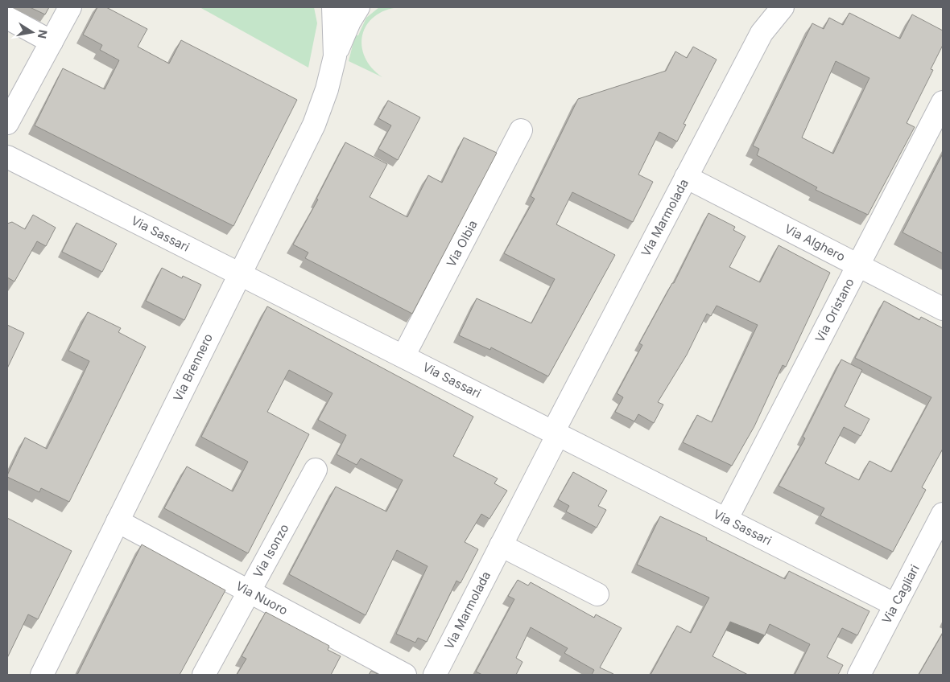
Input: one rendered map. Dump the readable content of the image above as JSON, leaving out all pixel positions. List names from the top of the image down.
{
  "streets": {
    "street": [
      "Via Marmolada",
      "Via Sassari",
      "Via Alghero",
      "Via Olbia",
      "Via Oristano",
      "Via Brennero",
      "Via Isonzo",
      "Via Cagliari",
      "Via Nuoro"
    ]
  },
  "crossings": [
    ["Via Marmolada", "Via Sassari"],
    ["Via Marmolada", "Via Alghero"],
    ["Via Sassari", "Via Olbia"],
    ["Via Sassari", "Via Oristano"],
    ["Via Sassari", "Via Brennero"],
    ["Via Sassari", "Via Cagliari"],
    ["Via Alghero", "Via Oristano"],
    ["Via Brennero", "Via Nuoro"],
    ["Via Isonzo", "Via Nuoro"]
  ],
  "north": "right"
}
